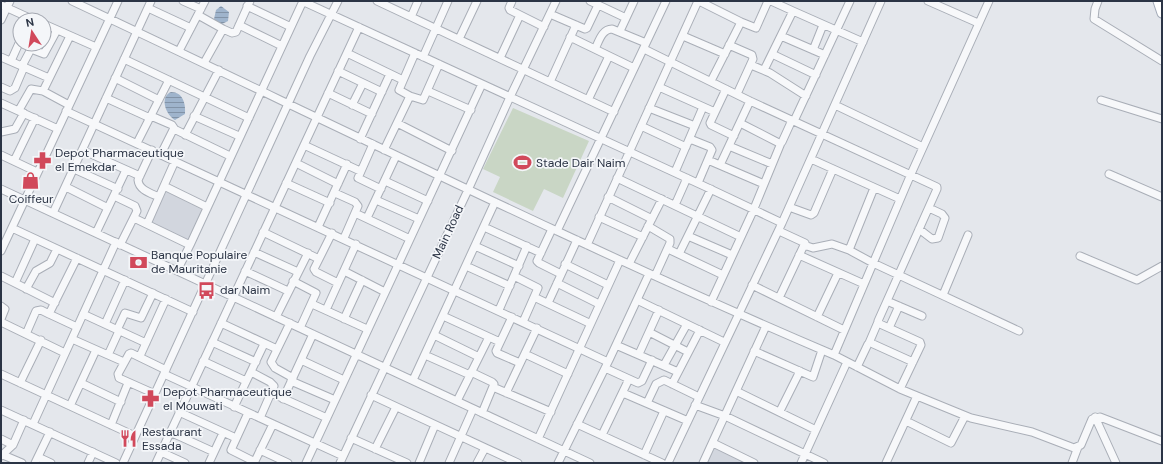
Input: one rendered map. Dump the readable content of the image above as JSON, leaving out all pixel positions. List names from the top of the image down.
{
  "streets": {
    "street": ["Main Road"]
  },
  "places": {
    "pharmacy": ["Depot Pharmaceutique el Emekdar", "Depot Pharmaceutique el Mouwati"],
    "sports": ["Stade Dair Naim"],
    "shop": ["Coiffeur"],
    "bank": ["Banque Populaire de Mauritanie"],
    "bus stop": ["dar Naim"],
    "restaurant": ["Restaurant Essada"]
  },
  "north": "top"
}
